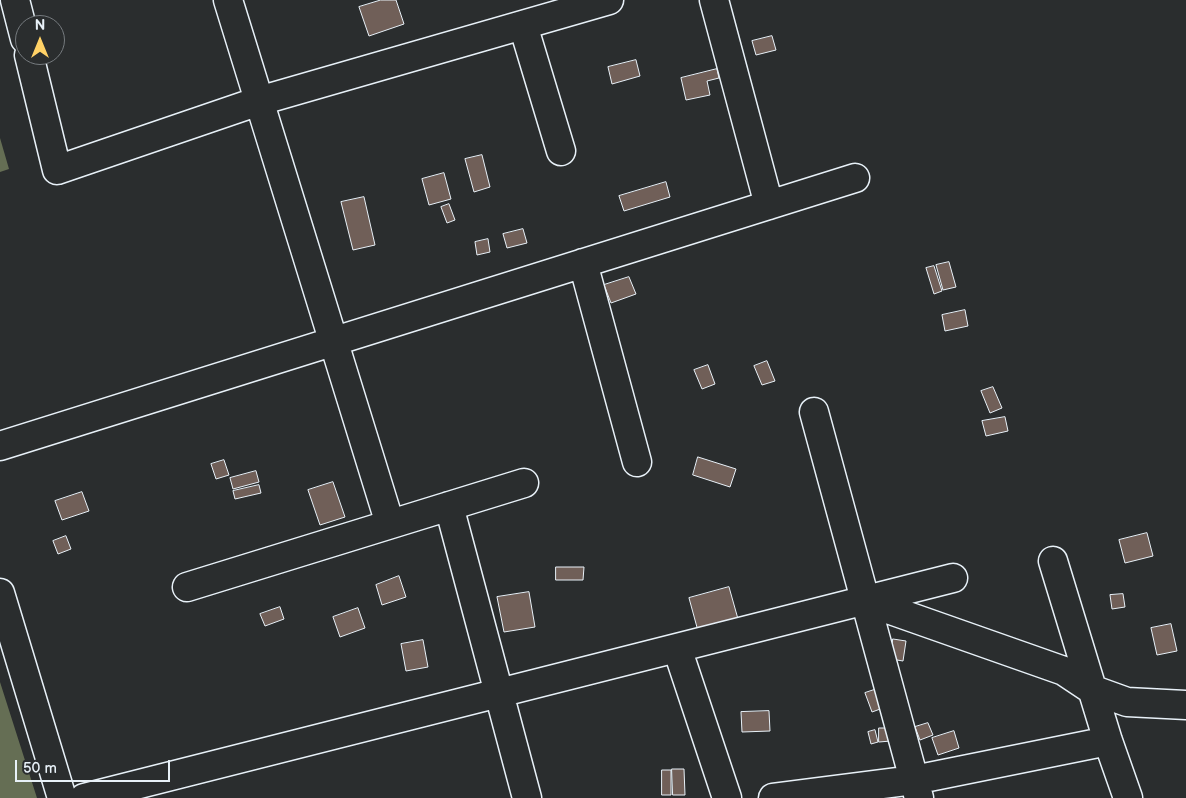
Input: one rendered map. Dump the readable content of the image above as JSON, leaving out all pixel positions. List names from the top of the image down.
{
  "scale_bar": "50 m",
  "north": "top"
}
